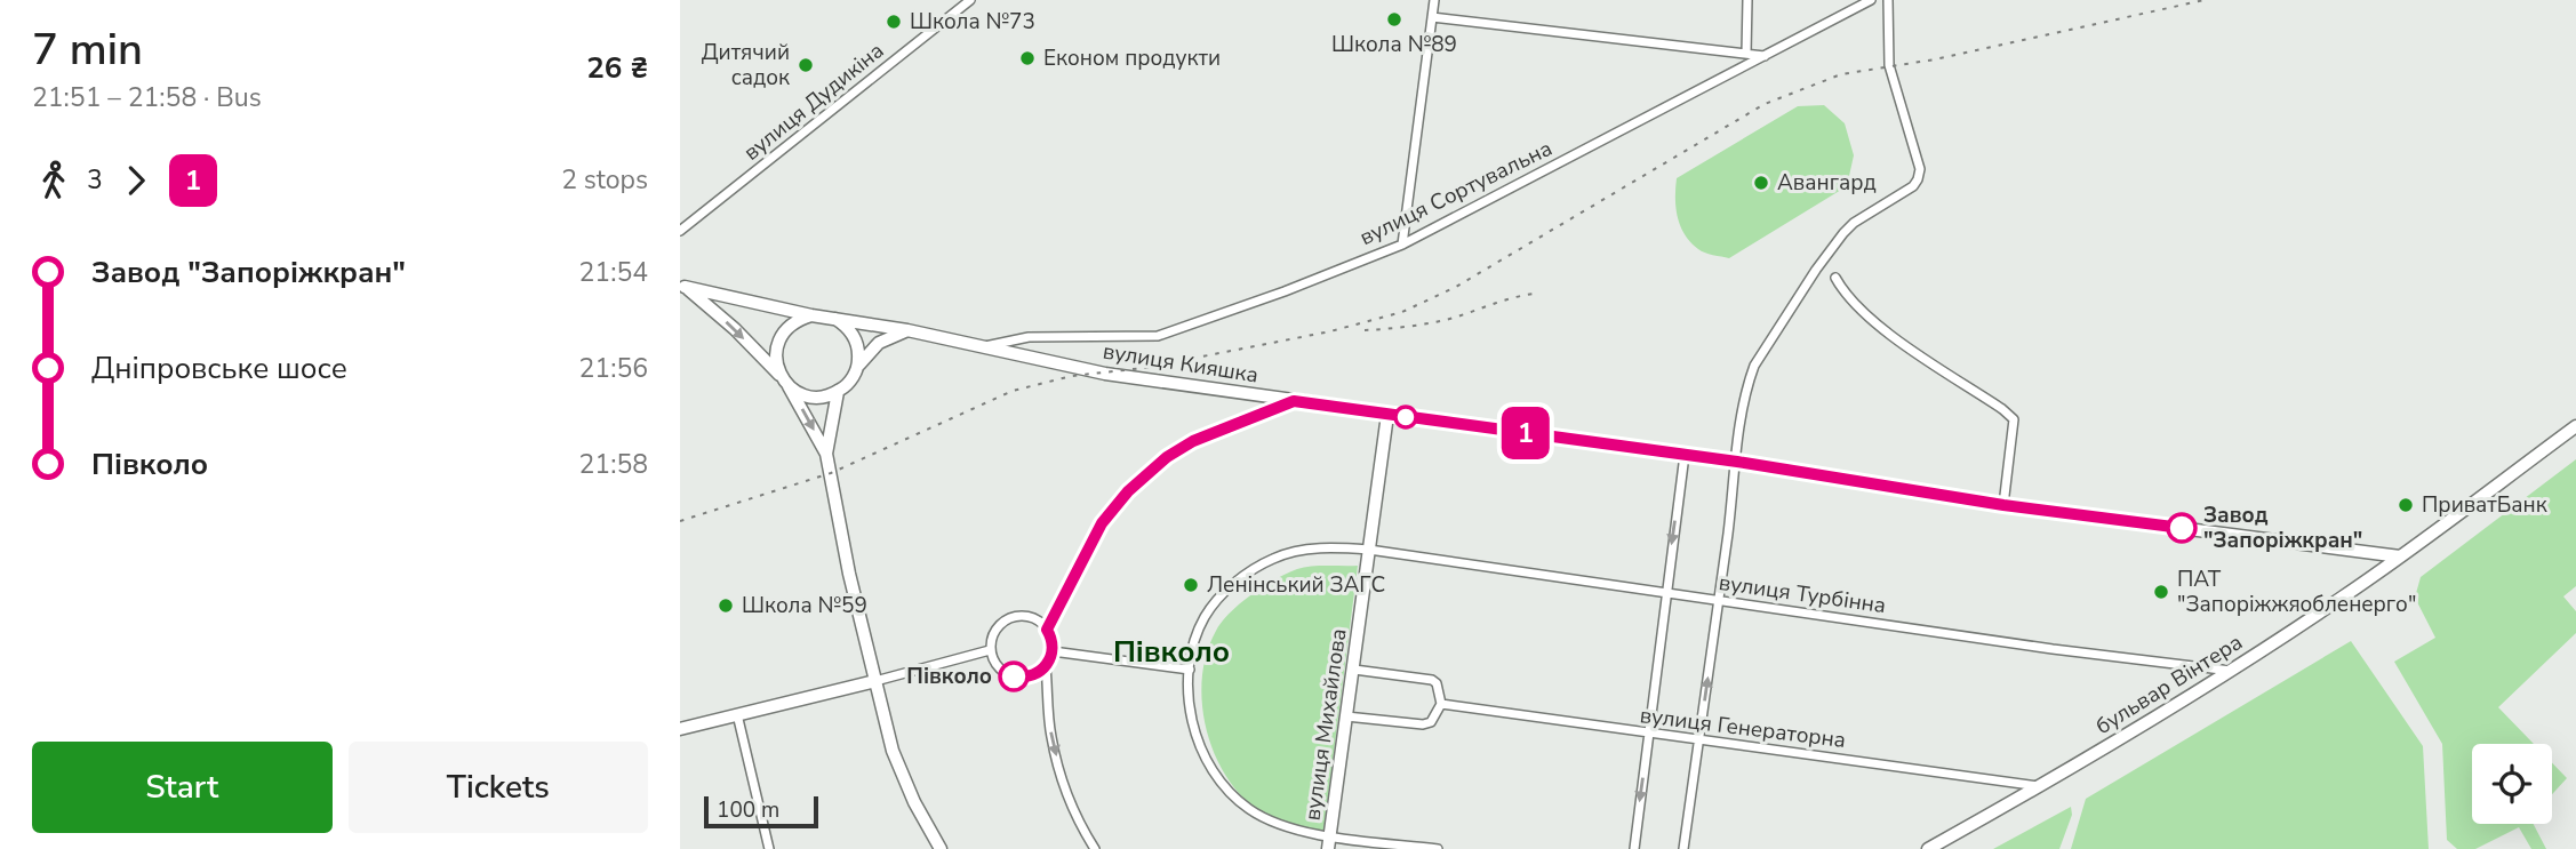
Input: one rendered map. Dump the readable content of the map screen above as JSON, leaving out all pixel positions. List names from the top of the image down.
{
  "streets": {
    "street": [
      "вулиця Дудикіна",
      "вулиця Сортувальна",
      "вулиця Кияшка",
      "вулиця Турбінна",
      "бульвар Вінтера",
      "вулиця Михайлова",
      "вулиця Генераторна"
    ]
  },
  "crossings": [
    ["вулиця Сортувальна", "вулиця Кияшка"],
    ["вулиця Кияшка", "бульвар Вінтера"],
    ["вулиця Кияшка", "вулиця Михайлова"],
    ["вулиця Турбінна", "бульвар Вінтера"],
    ["вулиця Турбінна", "вулиця Михайлова"],
    ["бульвар Вінтера", "вулиця Генераторна"]
  ],
  "districts": ["Півколо"],
  "places": [
    "Школа №89",
    "Школа №73",
    "Економ продукти",
    "Дитячий садок",
    "Авангард",
    "ПриватБанк",
    "Завод \"Запоріжкран\"",
    "Ленінський ЗАГС",
    "ПАТ \"Запоріжжяобленерго\"",
    "Школа №59",
    "Півколо"
  ],
  "lines": ["bus line 1"],
  "scale_bar": "100 m",
  "page": {
    "heading": ["7 min", "21:51 – 21:58 · Bus", "26 ₴"],
    "on_map": "1",
    "legs": ["3", "1", "2 stops"],
    "list": [
      {
        "name": "Завод \"Запоріжкран\"",
        "value": "21:54"
      },
      {
        "name": "Дніпровське шосе",
        "value": "21:56"
      },
      {
        "name": "Півколо",
        "value": "21:58"
      }
    ],
    "buttons": ["Start", "Tickets"],
    "scale": "100 m"
  }
}
